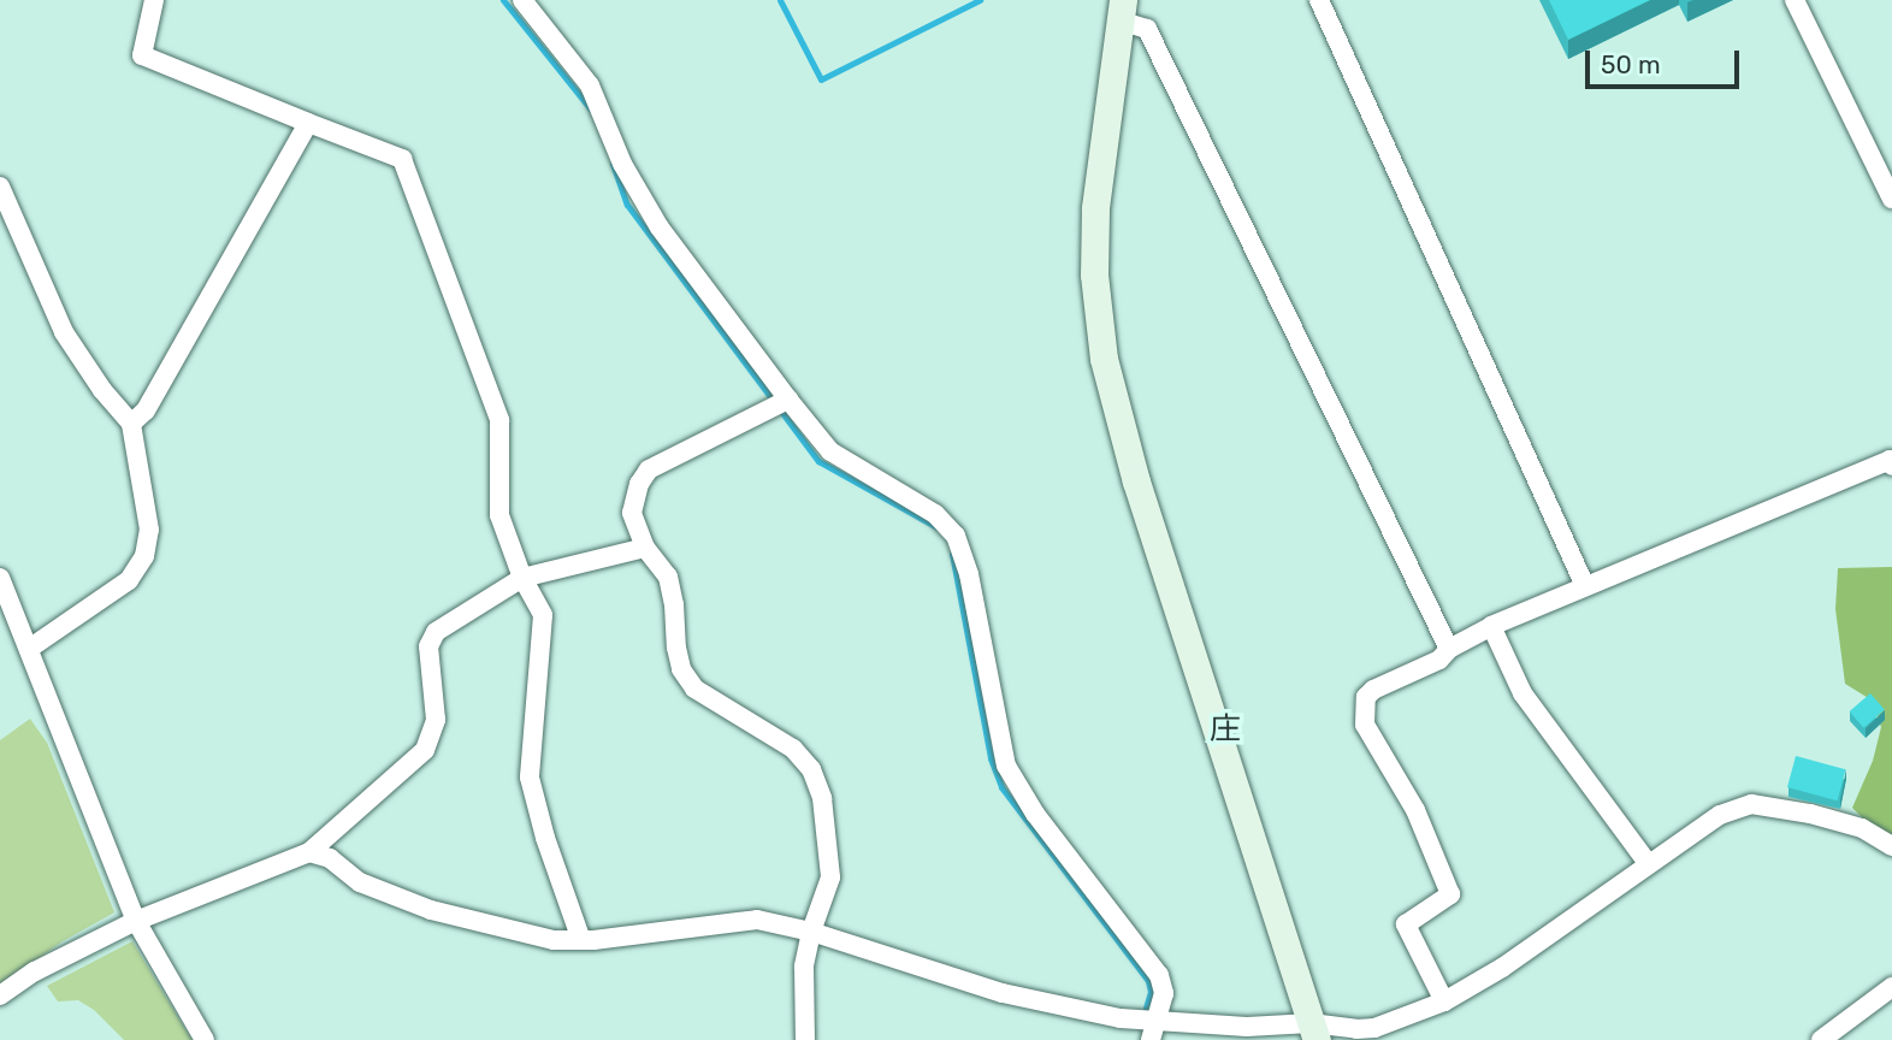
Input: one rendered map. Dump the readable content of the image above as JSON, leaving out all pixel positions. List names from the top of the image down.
{
  "districts": ["庄"],
  "scale_bar": "50 m"
}
